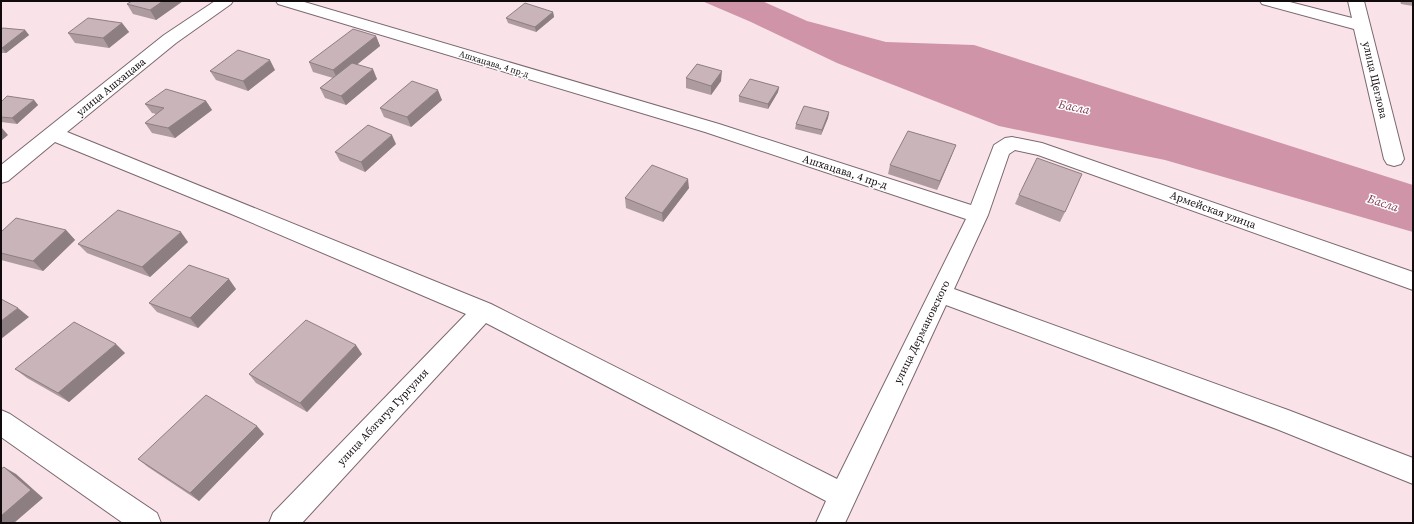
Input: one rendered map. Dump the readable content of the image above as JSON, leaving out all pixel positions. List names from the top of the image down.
{
  "streets": {
    "street": [
      "Ашхацава, 4 пр-д",
      "улица Щеглова",
      "улица Ашхацава",
      "Армейская улица",
      "улица Дермановского",
      "улица Абзгагуа Гургулия"
    ]
  },
  "crossings": [
    ["Ашхацава, 4 пр-д", "улица Дермановского"],
    ["Армейская улица", "улица Дермановского"]
  ],
  "water": ["Басла"]
}
